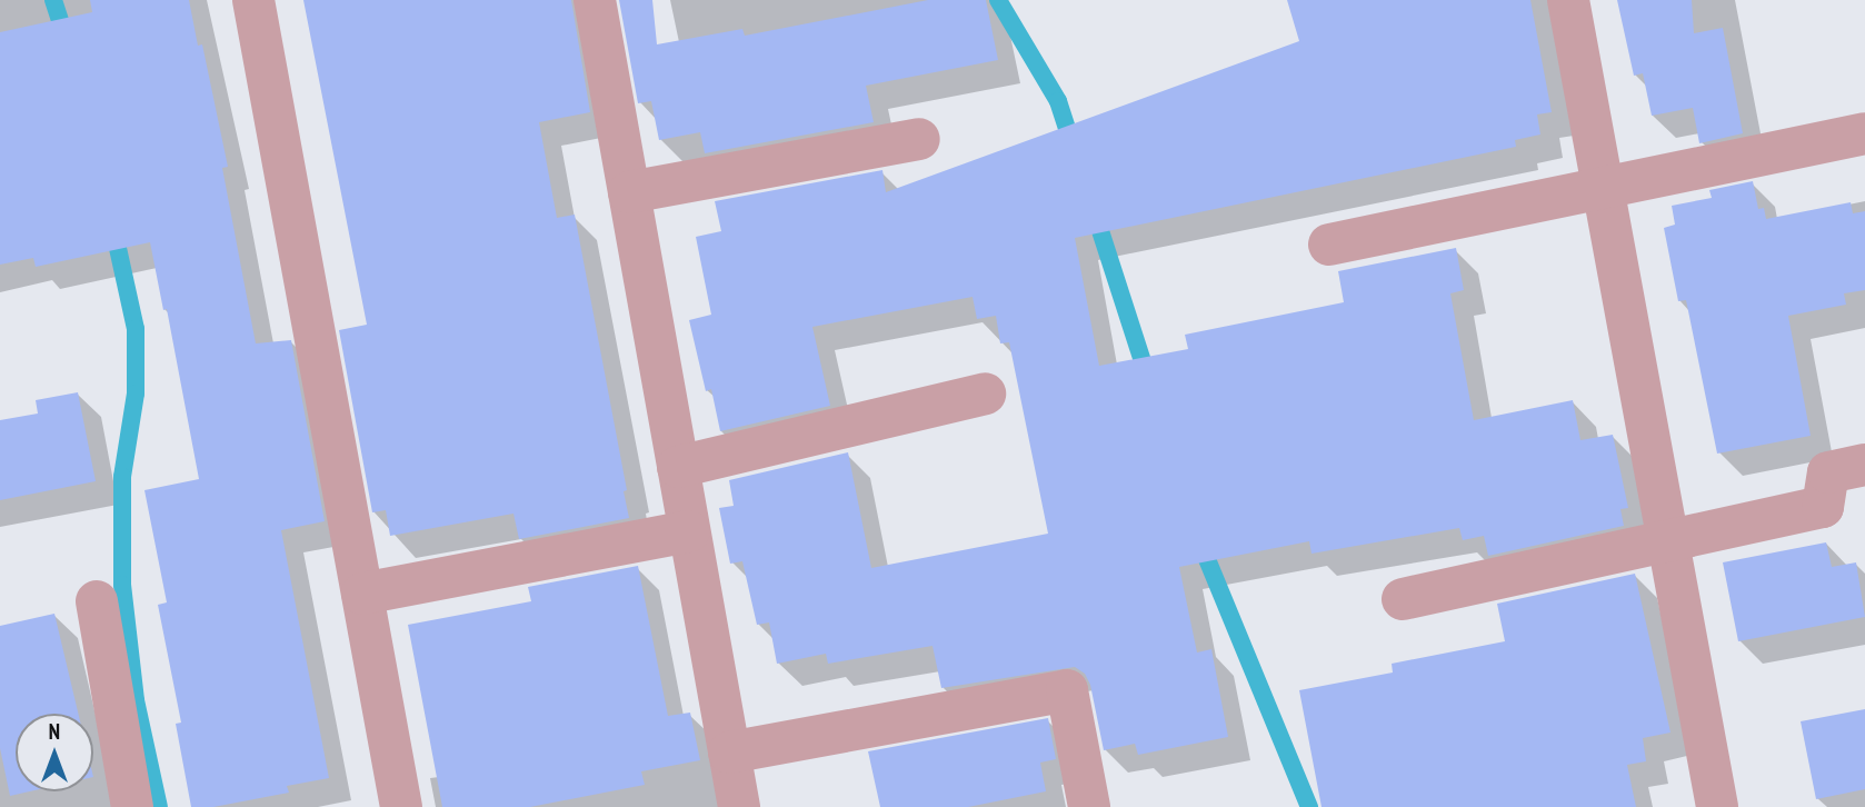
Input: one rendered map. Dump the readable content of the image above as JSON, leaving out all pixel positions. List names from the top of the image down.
{
  "north": "top"
}
